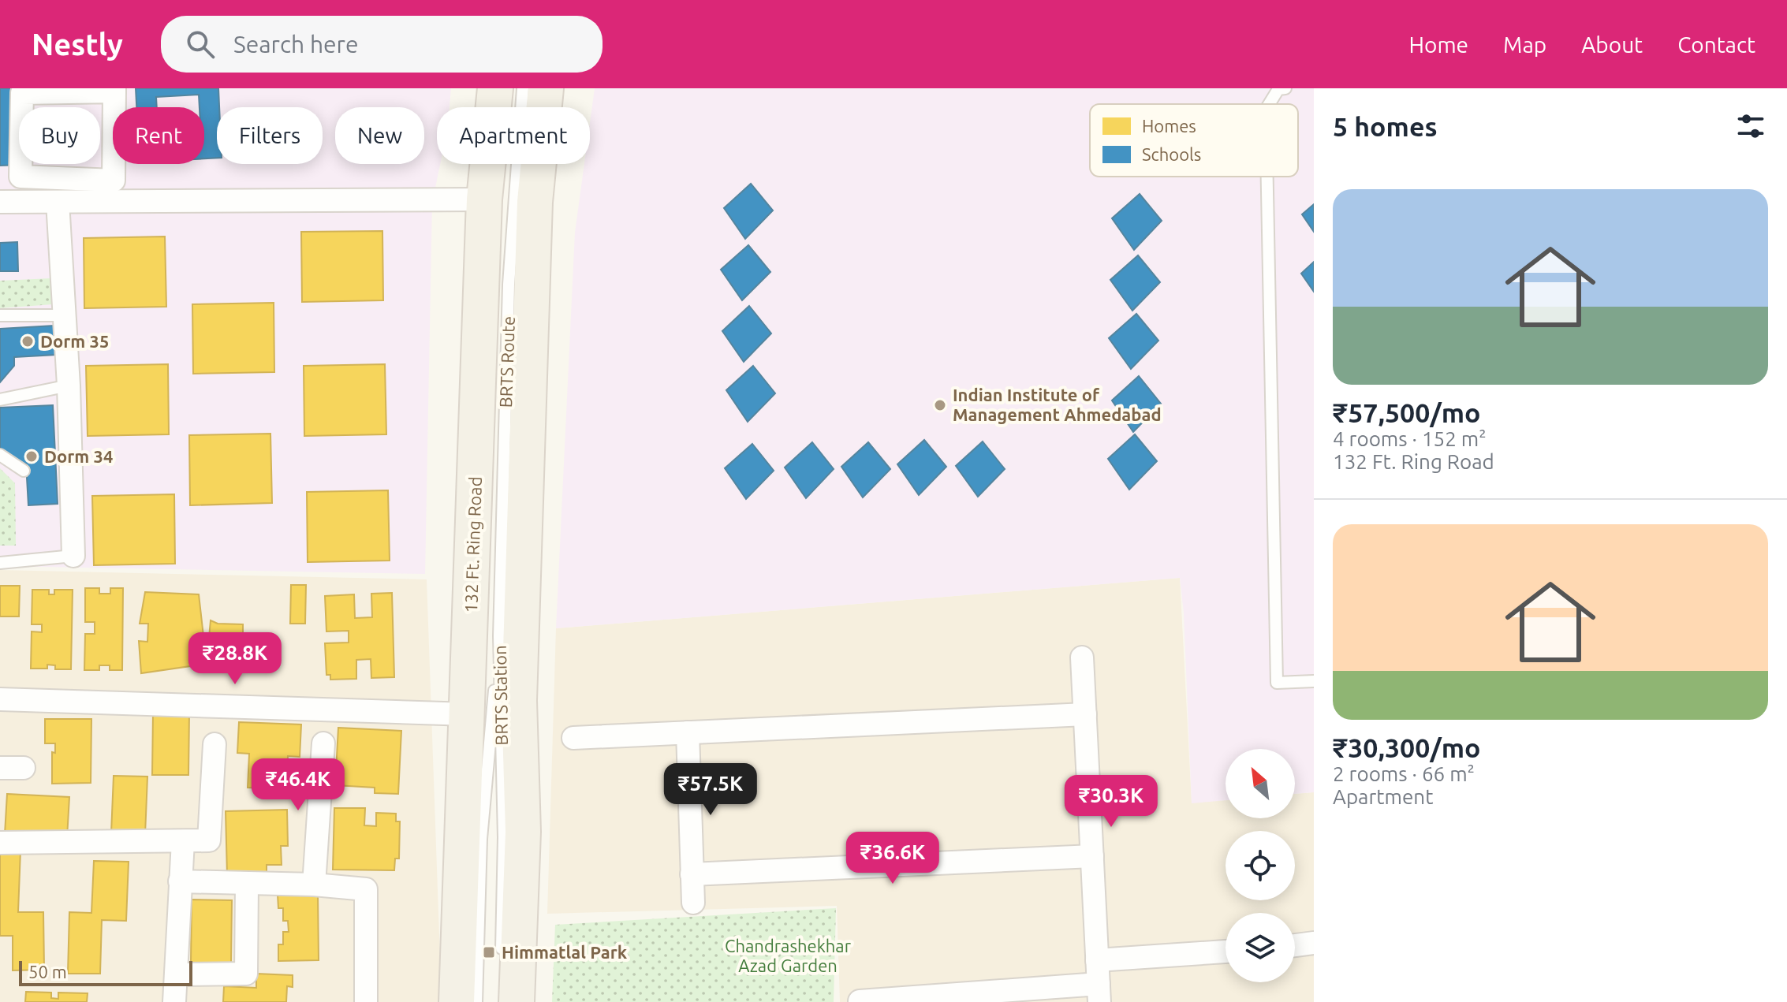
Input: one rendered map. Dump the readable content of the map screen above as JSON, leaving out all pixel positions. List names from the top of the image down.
{
  "streets": {
    "main road": ["132 Ft. Ring Road"],
    "lane": ["BRTS Route", "BRTS Station"]
  },
  "crossings": [
    ["BRTS Route", "BRTS Station"]
  ],
  "parks": ["Chandrashekhar Azad Garden"],
  "places": {
    "other": ["Dorm 35", "Indian Institute of Management Ahmedabad", "Dorm 34"],
    "transit": ["Himmatlal Park"]
  },
  "legend": ["Homes", "Schools"],
  "scale_bar": "50 m",
  "north": "top left",
  "page": {
    "header": "Nestly",
    "search": "Search here",
    "nav": [
      "Home",
      "Map",
      "About",
      "Contact"
    ],
    "heading": "5 homes",
    "chip": [
      "Buy",
      "Rent",
      "Filters",
      "New",
      "Apartment"
    ],
    "list": [
      {
        "name": "₹57,500/mo",
        "note": "4 rooms · 152 m² · 132 Ft. Ring Road"
      },
      {
        "name": "₹30,300/mo",
        "note": "2 rooms · 66 m² · Apartment"
      }
    ],
    "price": [
      "₹28.8K",
      "₹46.4K",
      "₹57.5K",
      "₹30.3K",
      "₹36.6K"
    ],
    "scale": "50 m"
  }
}
